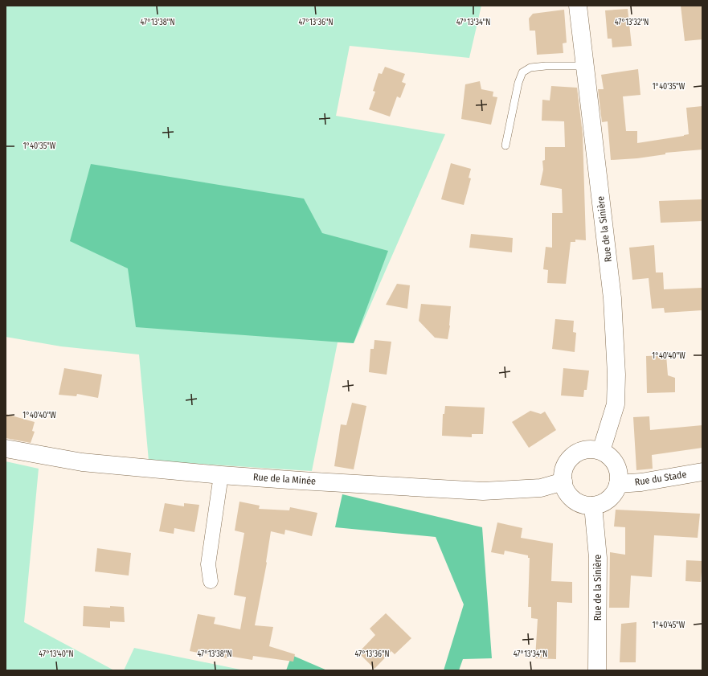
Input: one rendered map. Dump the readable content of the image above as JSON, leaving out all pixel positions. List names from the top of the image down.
{
  "streets": {
    "street": ["Rue de la Sinière", "Rue du Stade", "Rue de la Minée"]
  },
  "crossings": [
    ["Rue de la Sinière", "Rue du Stade"],
    ["Rue de la Sinière", "Rue de la Minée"],
    ["Rue du Stade", "Rue de la Minée"]
  ],
  "coordinates": [
    "47°13'38\"N",
    "47°13'36\"N",
    "47°13'34\"N",
    "47°13'32\"N",
    "1°40'35\"W",
    "1°40'40\"W",
    "1°40'45\"W",
    "47°13'40\"N"
  ]
}
